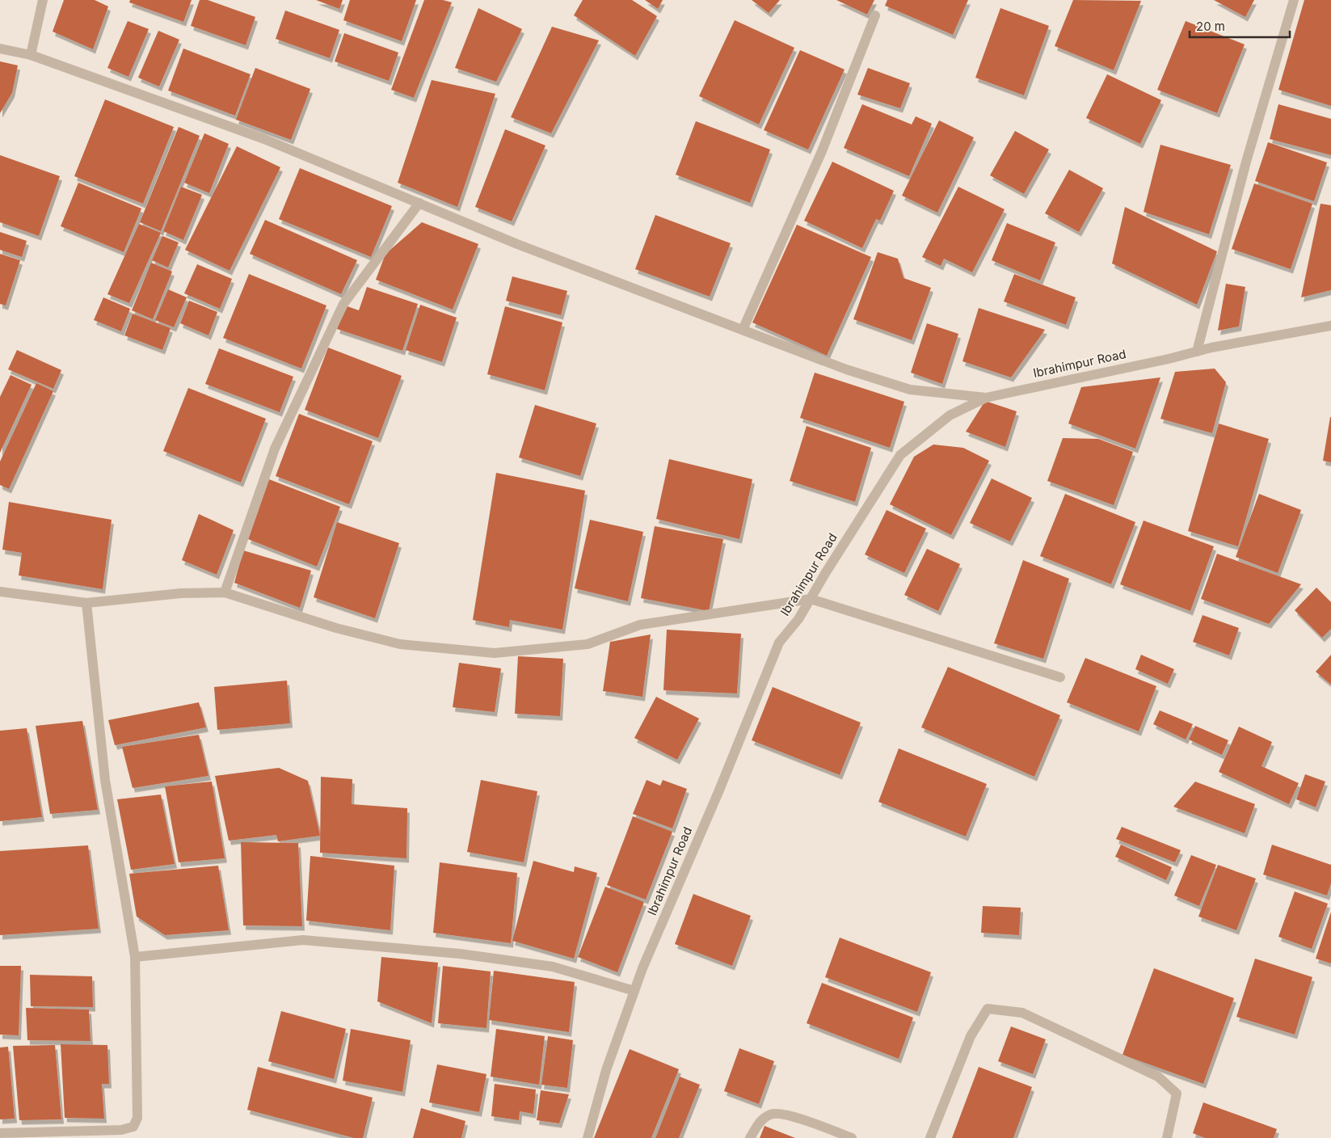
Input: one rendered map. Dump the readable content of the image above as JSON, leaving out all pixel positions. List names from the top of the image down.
{
  "streets": {
    "street": ["Ibrahimpur Road"]
  },
  "scale_bar": "20 m"
}
